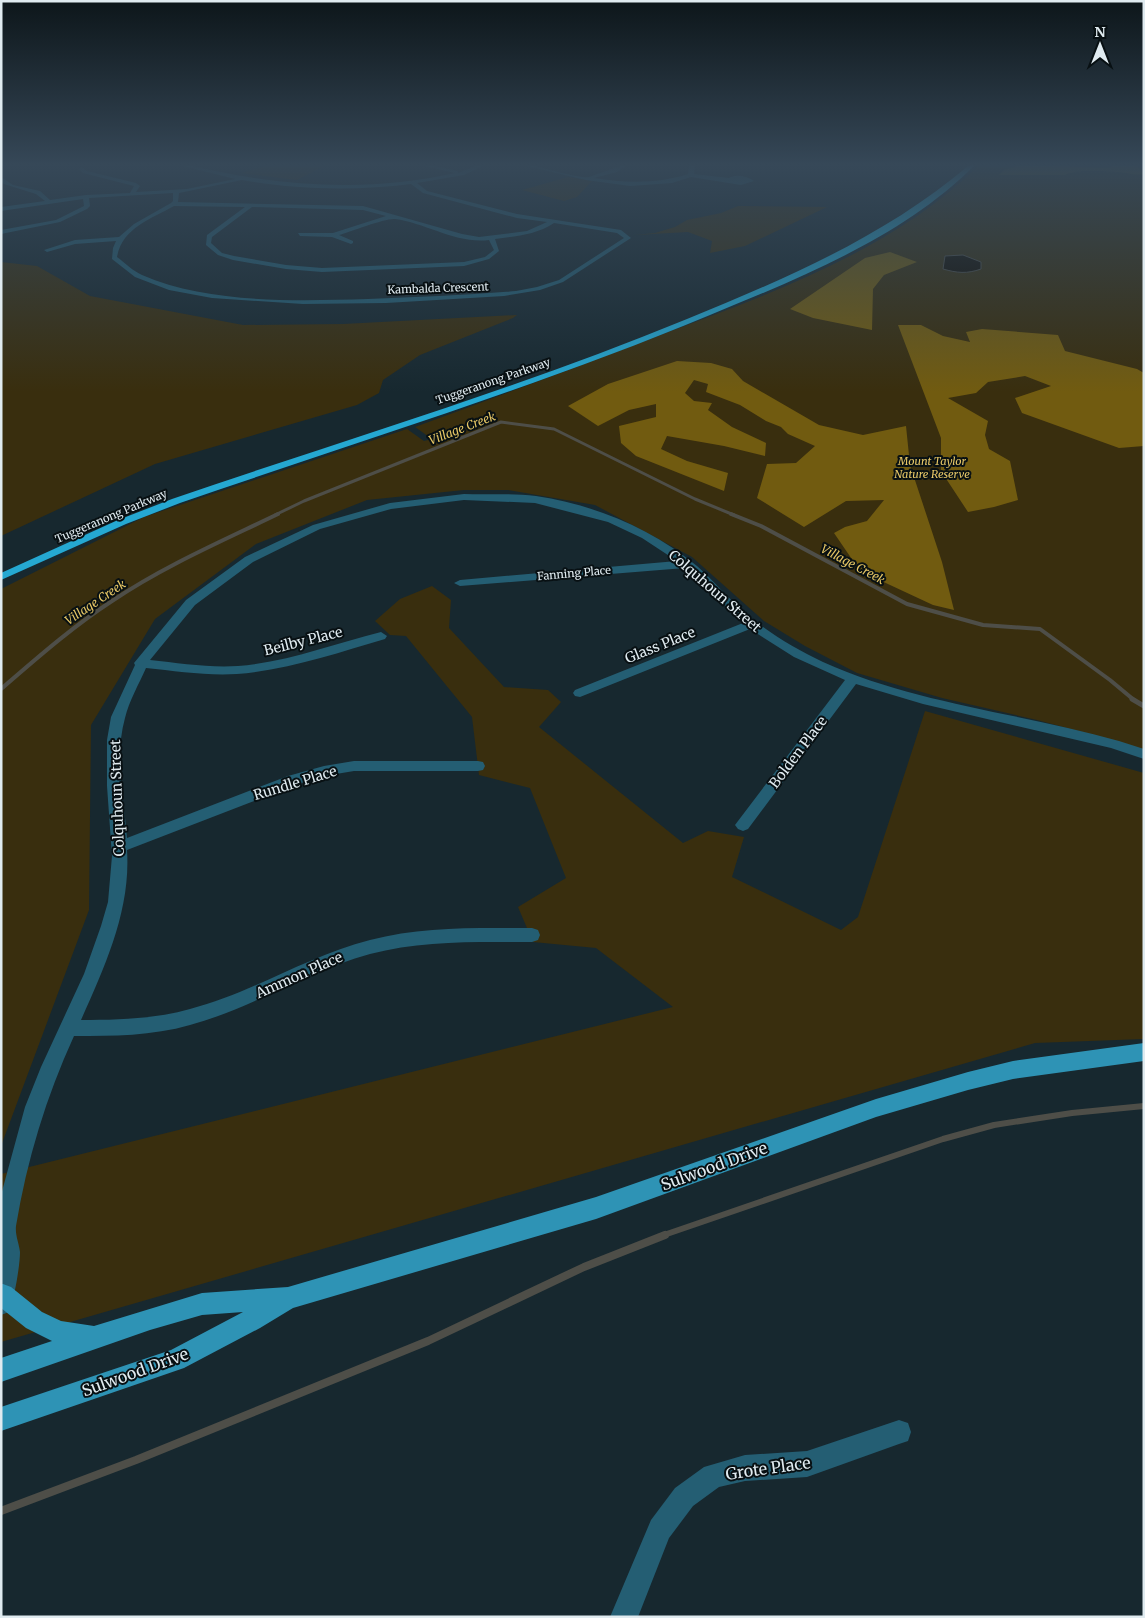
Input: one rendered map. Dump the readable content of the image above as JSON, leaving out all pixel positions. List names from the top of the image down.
{
  "streets": {
    "highway": ["Tuggeranong Parkway"],
    "main road": ["Sulwood Drive"],
    "street": [
      "Kambalda Crescent",
      "Fanning Place",
      "Colquhoun Street",
      "Beilby Place",
      "Glass Place",
      "Bolden Place",
      "Rundle Place",
      "Ammon Place",
      "Grote Place"
    ]
  },
  "crossings": [
    ["Fanning Place", "Colquhoun Street"],
    ["Colquhoun Street", "Beilby Place"],
    ["Colquhoun Street", "Glass Place"],
    ["Colquhoun Street", "Bolden Place"],
    ["Colquhoun Street", "Rundle Place"],
    ["Colquhoun Street", "Ammon Place"]
  ],
  "water": ["Village Creek"],
  "parks": ["Mount Taylor Nature Reserve"],
  "north": "top"
}
